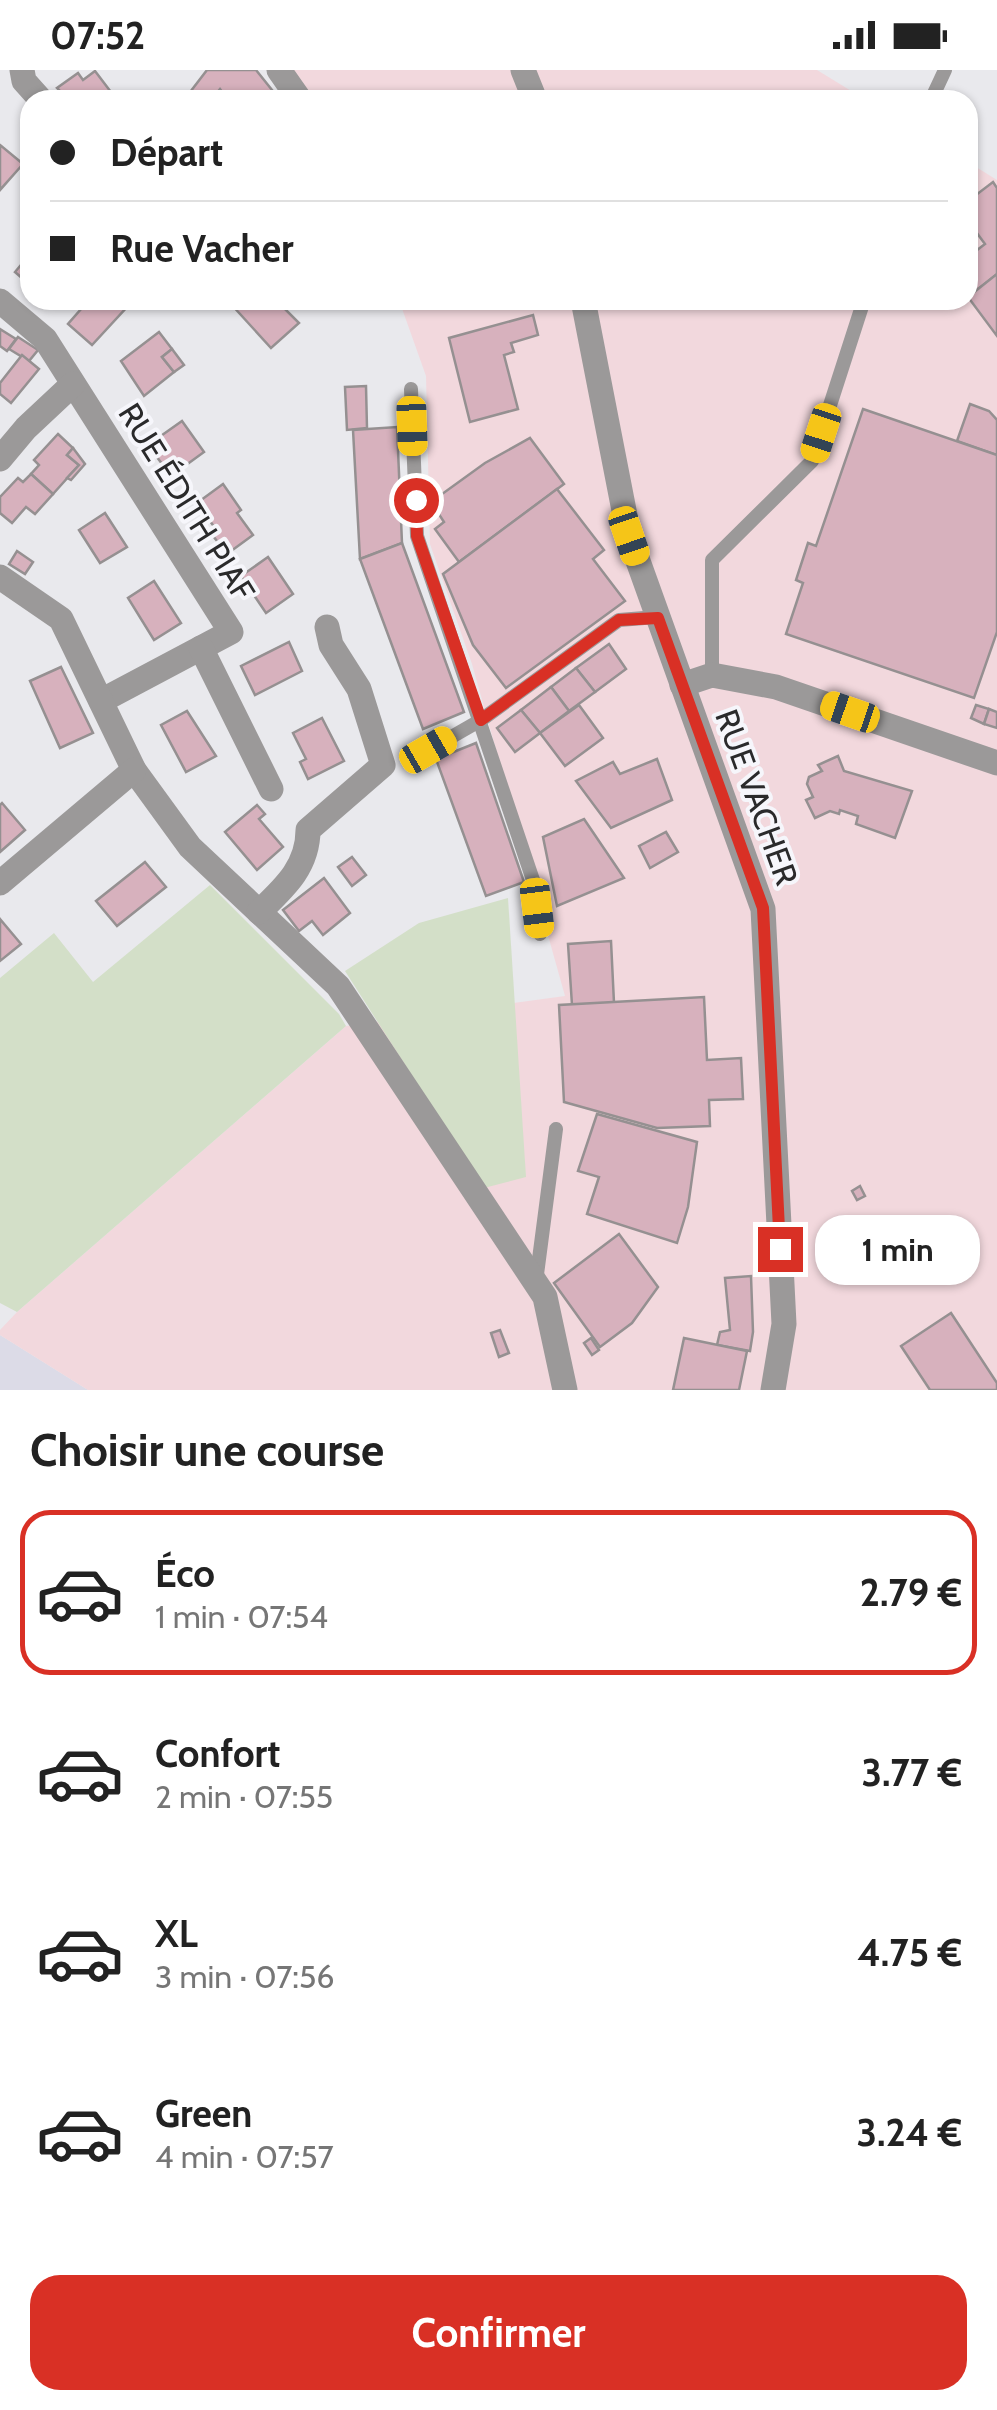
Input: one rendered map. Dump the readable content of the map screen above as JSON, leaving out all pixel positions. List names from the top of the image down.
{
  "streets": {
    "street": ["RUE ÉDITH PIAF", "RUE VACHER"]
  },
  "page": {
    "status": "07:52",
    "banner": ["Départ", "Rue Vacher"],
    "bubble": "1 min",
    "heading": "Choisir une course",
    "list": [
      {
        "name": "Éco",
        "note": "1 min · 07:54",
        "value": "2.79 €"
      },
      {
        "name": "Confort",
        "note": "2 min · 07:55",
        "value": "3.77 €"
      },
      {
        "name": "XL",
        "note": "3 min · 07:56",
        "value": "4.75 €"
      },
      {
        "name": "Green",
        "note": "4 min · 07:57",
        "value": "3.24 €"
      }
    ],
    "buttons": "Confirmer"
  }
}
